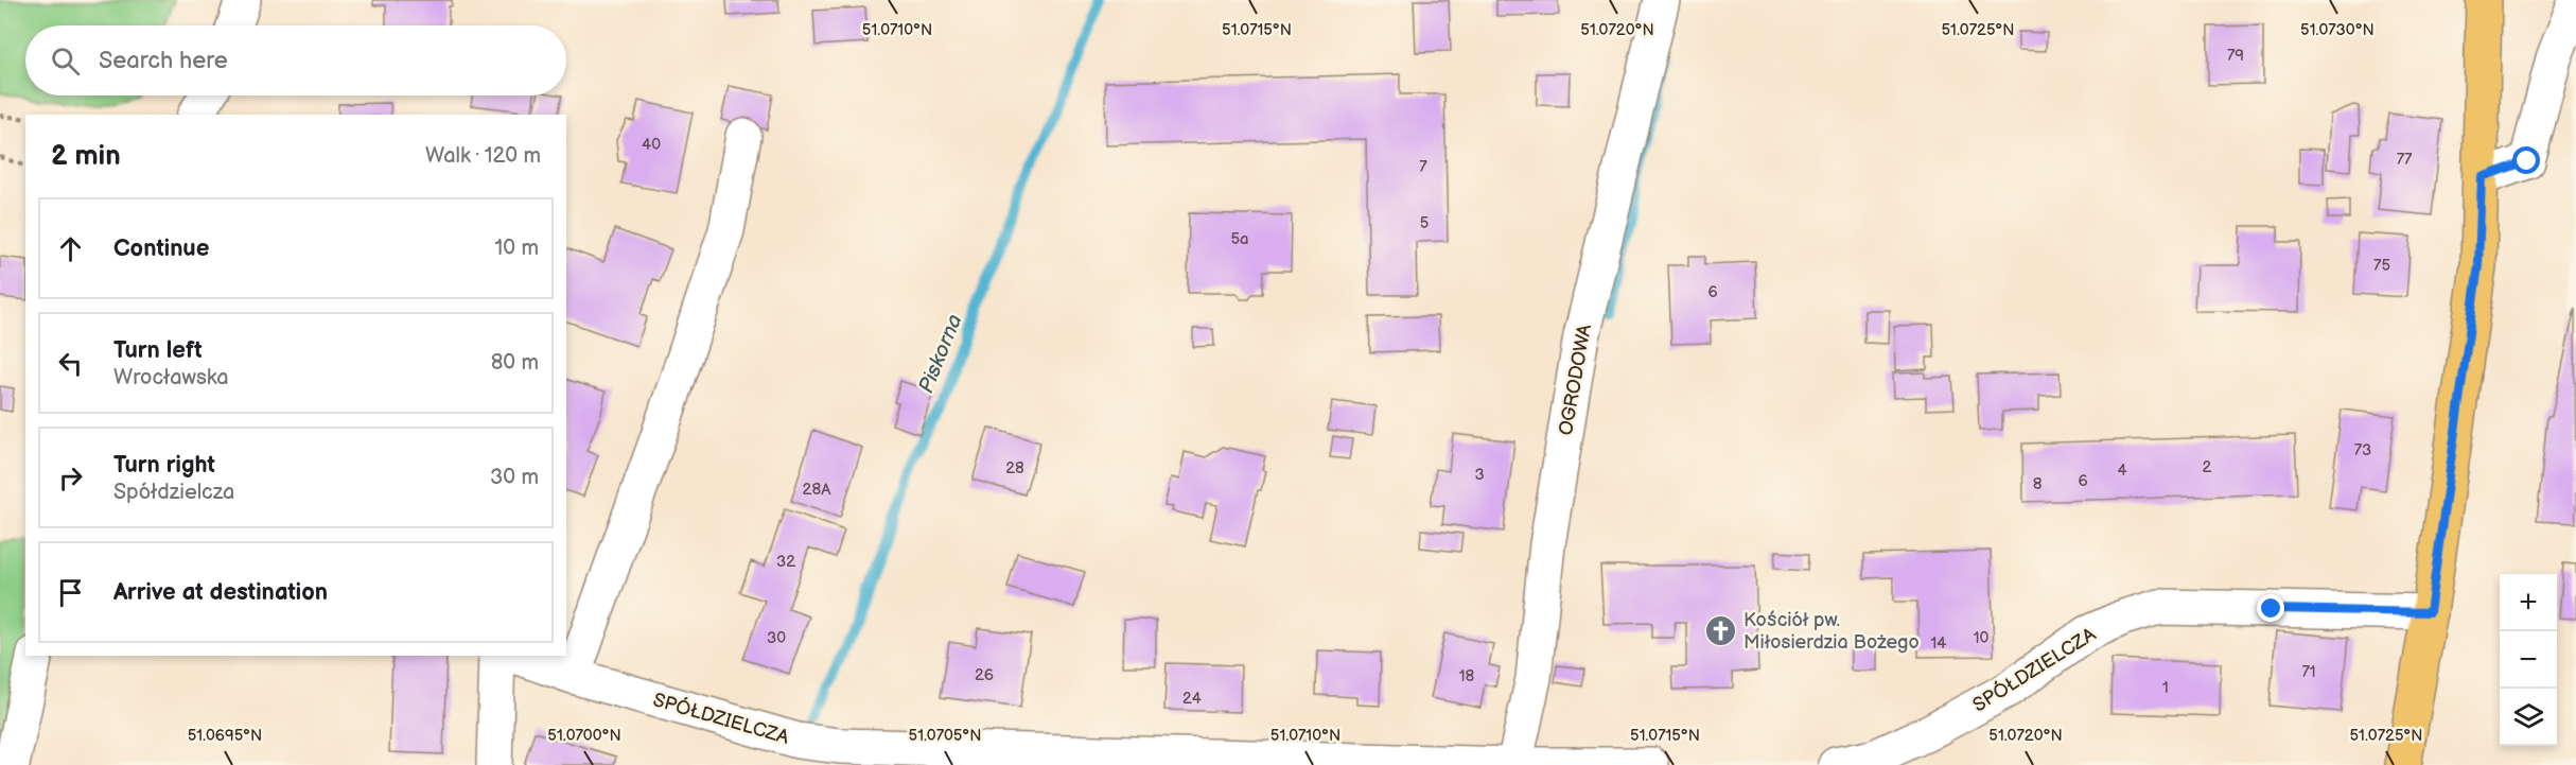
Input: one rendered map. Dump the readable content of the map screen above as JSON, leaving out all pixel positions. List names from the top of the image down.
{
  "streets": {
    "street": ["OGRODOWA", "SPÓŁDZIELCZA"]
  },
  "crossings": [
    ["OGRODOWA", "SPÓŁDZIELCZA"]
  ],
  "water": ["Piskorna"],
  "places": {
    "church": ["Kościół pw. Miłosierdzia Bożego"]
  },
  "house_numbers": [
    "79",
    "40",
    "77",
    "7",
    "5",
    "5a",
    "75",
    "6",
    "73",
    "2",
    "28",
    "4",
    "3",
    "6",
    "8",
    "28A",
    "32",
    "30",
    "10",
    "14",
    "71",
    "26",
    "18",
    "1",
    "24"
  ],
  "page": {
    "search": "Search here",
    "heading": ["2 min", "Walk · 120 m"],
    "list": [
      ["Continue", "10 m"],
      ["Turn left", "Wrocławska", "80 m"],
      ["Turn right", "Spółdzielcza", "30 m"],
      "Arrive at destination"
    ],
    "map_buttons": ["+", "−"]
  },
  "coordinates": [
    "51.0710°N",
    "51.0715°N",
    "51.0720°N",
    "51.0725°N",
    "51.0730°N",
    "51.0695°N",
    "51.0700°N",
    "51.0705°N"
  ]
}
